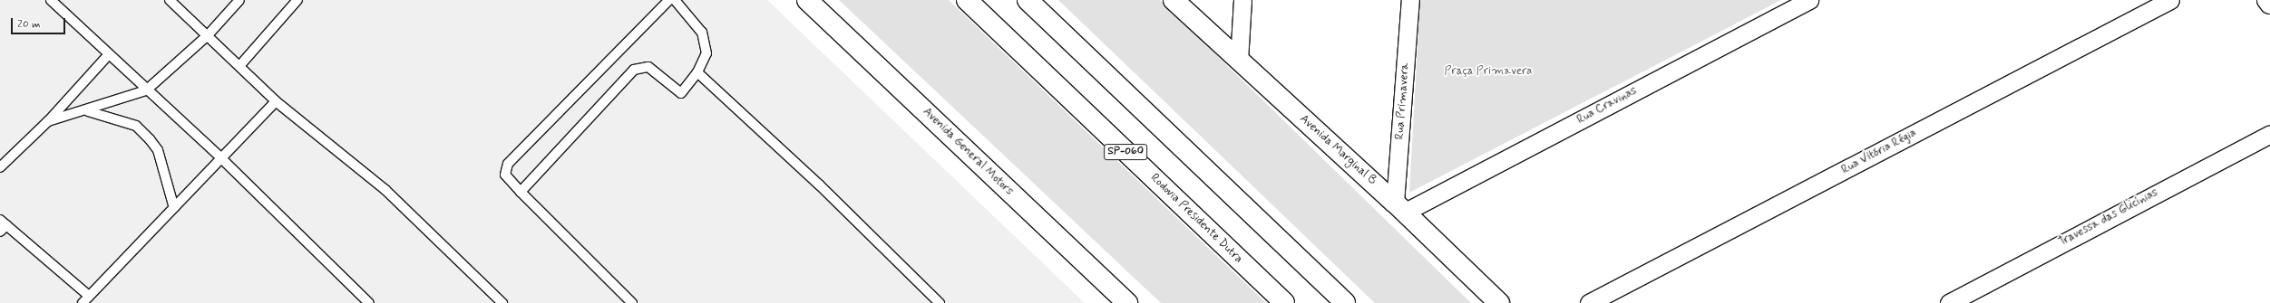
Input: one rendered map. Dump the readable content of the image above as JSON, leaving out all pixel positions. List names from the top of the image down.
{
  "streets": {
    "main road": [
      "Avenida Marginal B",
      "Avenida General Motors",
      "SP-060",
      "Rodovia Presidente Dutra"
    ],
    "street": [
      "Rua Primavera",
      "Rua Cravinas",
      "Rua Vitória Régia",
      "Travessa das Glicínias"
    ]
  },
  "crossings": [
    ["Rua Primavera", "Rua Cravinas"],
    ["Rua Primavera", "Avenida Marginal B"],
    ["Rua Cravinas", "Avenida Marginal B"]
  ],
  "parks": ["Praça Primavera"],
  "scale_bar": "20 m"
}
